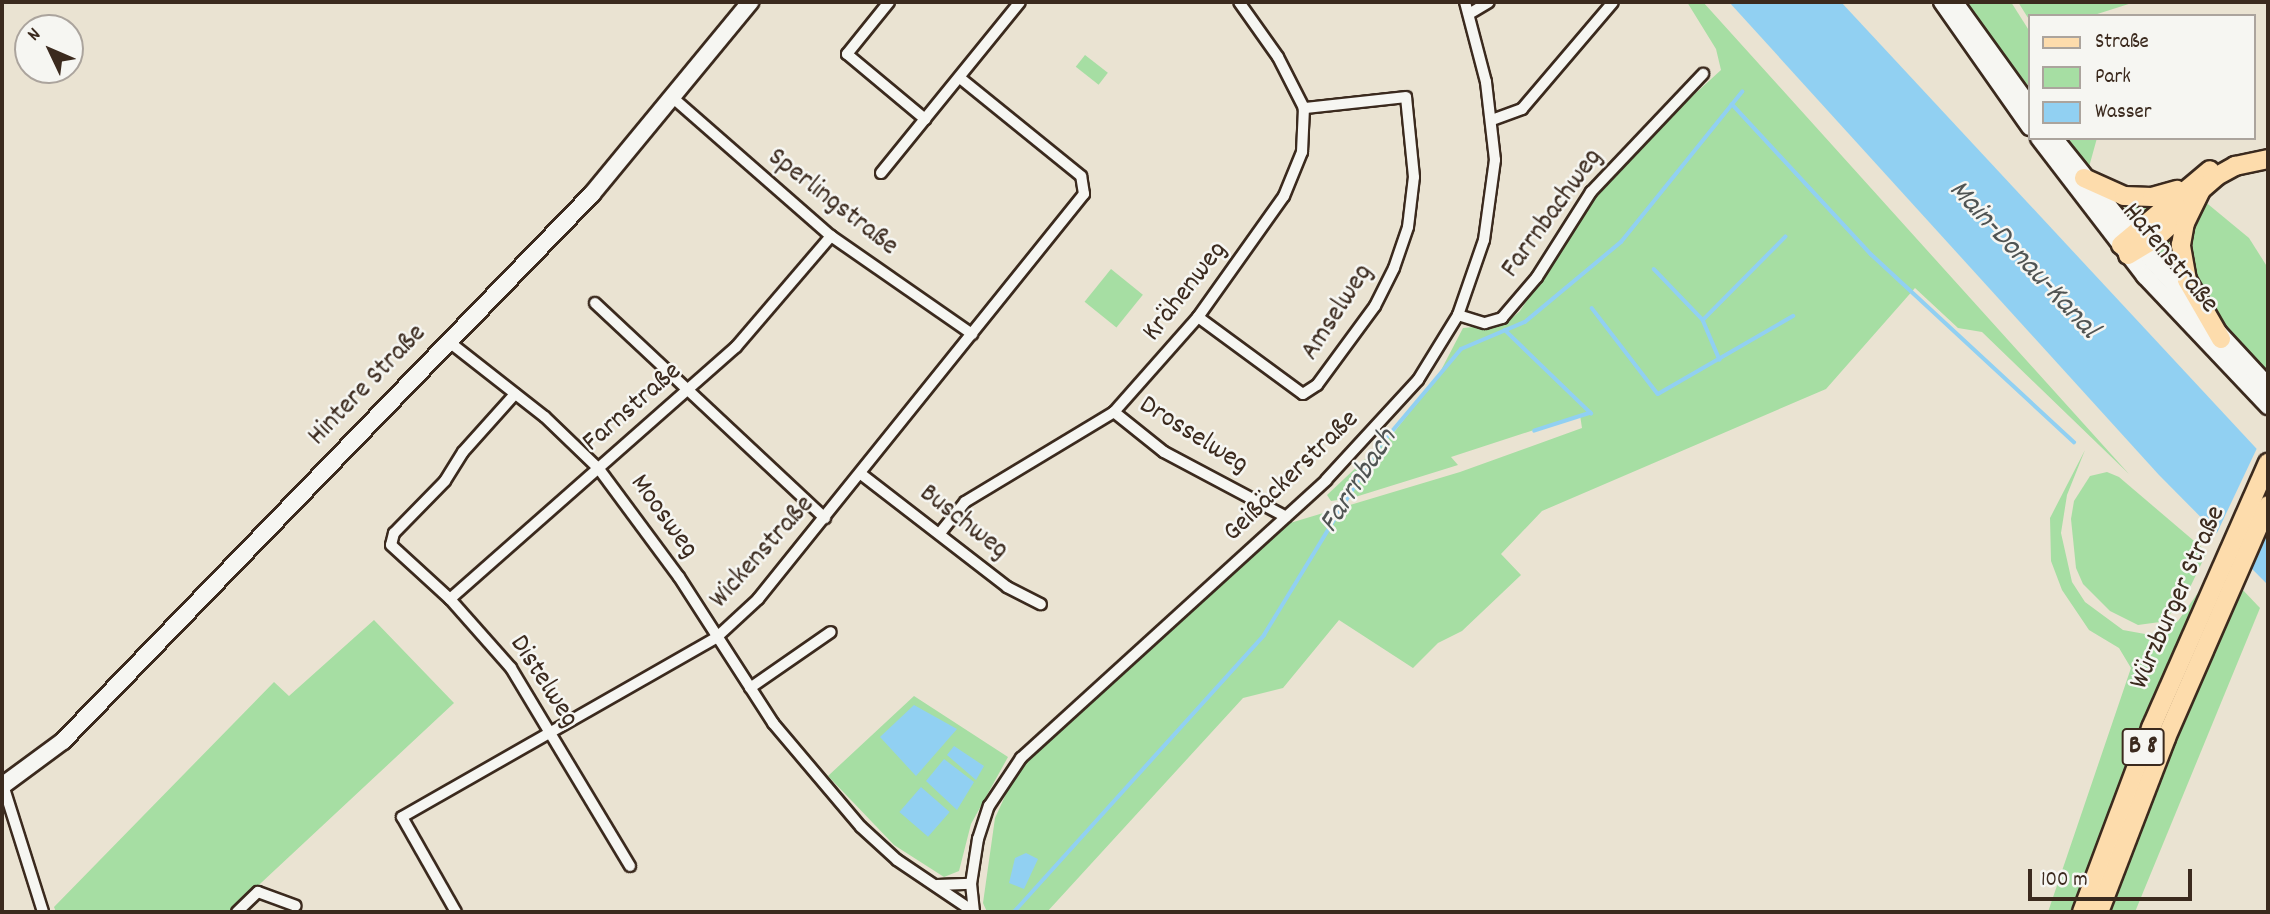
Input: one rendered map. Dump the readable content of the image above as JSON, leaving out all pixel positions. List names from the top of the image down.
{
  "streets": {
    "main road": ["Würzburger Straße", "B 8"],
    "street": [
      "Sperlingstraße",
      "Farrnbachweg",
      "Hafenstraße",
      "Krähenweg",
      "Amselweg",
      "Hintere Straße",
      "Farnstraße",
      "Drosselweg",
      "Geißäckerstraße",
      "Moosweg",
      "Buschweg",
      "Wickenstraße",
      "Distelweg"
    ]
  },
  "crossings": [
    ["Sperlingstraße", "Hintere Straße"],
    ["Sperlingstraße", "Farnstraße"],
    ["Sperlingstraße", "Wickenstraße"],
    ["Farrnbachweg", "Geißäckerstraße"],
    ["Krähenweg", "Amselweg"],
    ["Krähenweg", "Drosselweg"],
    ["Krähenweg", "Buschweg"],
    ["Hintere Straße", "Moosweg"],
    ["Farnstraße", "Moosweg"],
    ["Farnstraße", "Distelweg"],
    ["Drosselweg", "Geißäckerstraße"],
    ["Geißäckerstraße", "Moosweg"],
    ["Moosweg", "Wickenstraße"],
    ["Moosweg", "Distelweg"],
    ["Buschweg", "Wickenstraße"],
    ["Wickenstraße", "Distelweg"]
  ],
  "water": ["Main-Donau-Kanal", "Farrnbach"],
  "legend": ["Straße", "Park", "Wasser"],
  "scale_bar": "100 m",
  "north": "top left"
}
